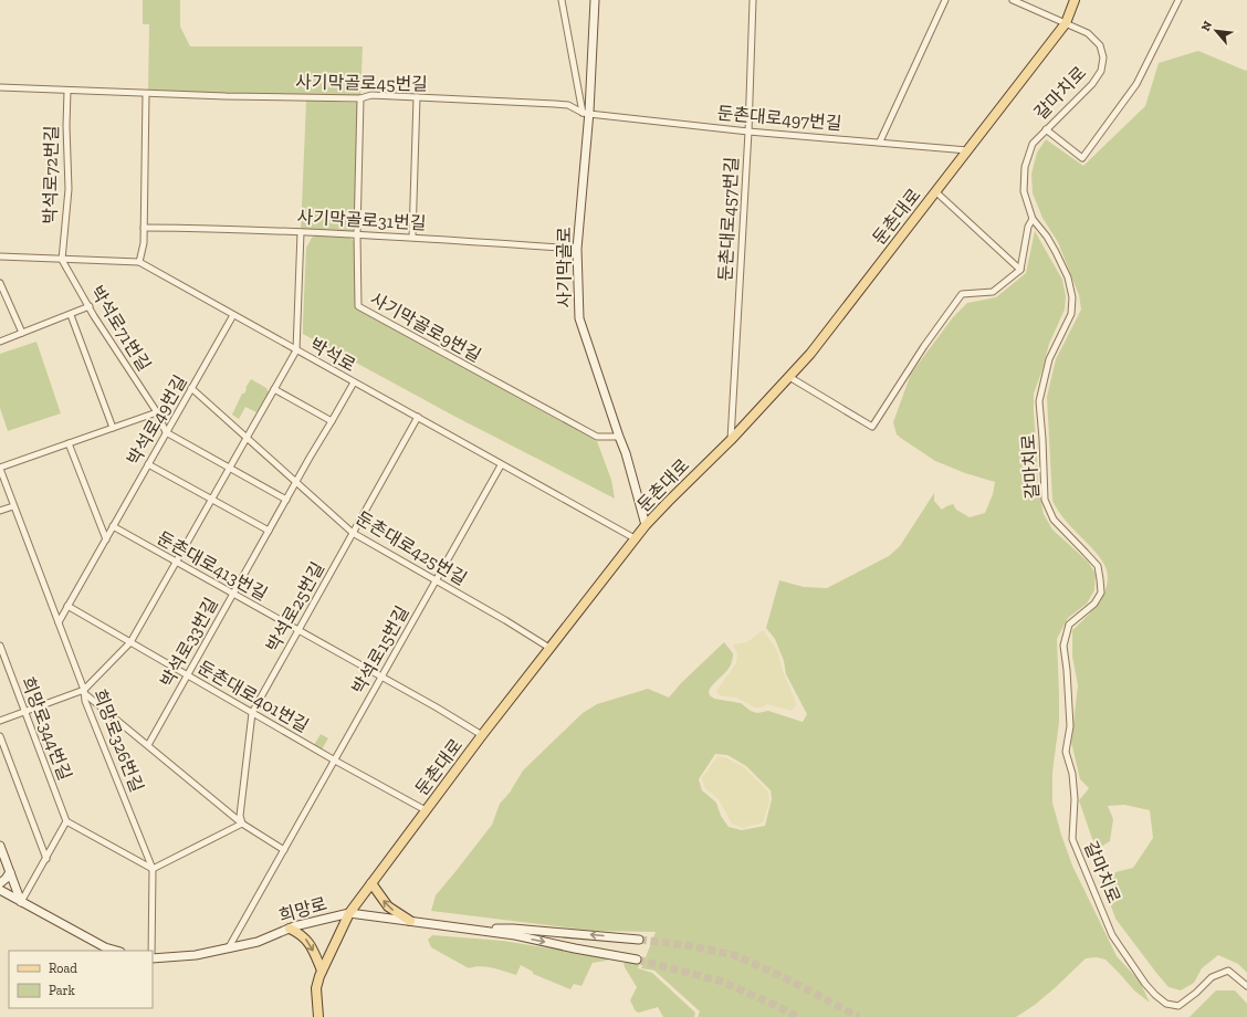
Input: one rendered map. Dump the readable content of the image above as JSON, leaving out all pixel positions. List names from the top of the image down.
{
  "streets": {
    "main road": ["둔촌대로", "사기막골로", "희망로"],
    "street": [
      "사기막골로45번길",
      "갈마치로",
      "둔촌대로497번길",
      "박석로72번길",
      "둔촌대로457번길",
      "사기막골로31번길",
      "사기막골로9번길",
      "박석로71번길",
      "박석로",
      "박석로49번길",
      "둔촌대로425번길",
      "둔촌대로413번길",
      "박석로25번길",
      "박석로33번길",
      "박석로15번길",
      "둔촌대로401번길",
      "희망로344번길",
      "희망로326번길"
    ]
  },
  "crossings": [
    ["사기막골로45번길", "둔촌대로497번길"],
    ["사기막골로45번길", "박석로72번길"],
    ["사기막골로45번길", "사기막골로"],
    ["사기막골로45번길", "사기막골로9번길"],
    ["갈마치로", "둔촌대로"],
    ["둔촌대로497번길", "둔촌대로"],
    ["둔촌대로497번길", "둔촌대로457번길"],
    ["둔촌대로497번길", "사기막골로"],
    ["박석로72번길", "박석로71번길"],
    ["박석로72번길", "박석로"],
    ["둔촌대로", "둔촌대로457번길"],
    ["둔촌대로", "사기막골로"],
    ["둔촌대로", "박석로"],
    ["둔촌대로", "둔촌대로425번길"],
    ["둔촌대로", "둔촌대로413번길"],
    ["둔촌대로", "둔촌대로401번길"],
    ["둔촌대로", "희망로"],
    ["사기막골로31번길", "사기막골로"],
    ["사기막골로31번길", "사기막골로9번길"],
    ["사기막골로", "사기막골로9번길"],
    ["박석로71번길", "박석로"],
    ["박석로71번길", "박석로49번길"],
    ["박석로", "박석로49번길"],
    ["박석로", "박석로25번길"],
    ["박석로", "박석로33번길"],
    ["박석로", "박석로15번길"],
    ["박석로49번길", "둔촌대로425번길"],
    ["박석로49번길", "둔촌대로413번길"],
    ["박석로49번길", "둔촌대로401번길"],
    ["박석로49번길", "희망로326번길"],
    ["둔촌대로425번길", "박석로25번길"],
    ["둔촌대로425번길", "박석로33번길"],
    ["둔촌대로425번길", "박석로15번길"],
    ["둔촌대로413번길", "박석로25번길"],
    ["둔촌대로413번길", "박석로33번길"],
    ["둔촌대로413번길", "박석로15번길"],
    ["박석로25번길", "둔촌대로401번길"],
    ["박석로33번길", "둔촌대로401번길"],
    ["박석로15번길", "둔촌대로401번길"],
    ["박석로15번길", "희망로"]
  ],
  "legend": ["Road", "Park"],
  "north": "top left"
}
